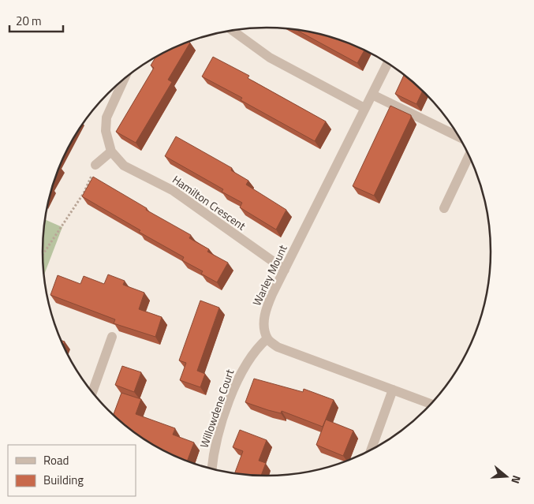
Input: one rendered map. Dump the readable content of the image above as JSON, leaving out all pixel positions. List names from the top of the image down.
{
  "streets": {
    "street": ["Hamilton Crescent", "Warley Mount", "Willowdene Court"]
  },
  "crossings": [
    ["Hamilton Crescent", "Warley Mount"],
    ["Warley Mount", "Willowdene Court"]
  ],
  "legend": ["Road", "Building"],
  "scale_bar": "20 m",
  "north": "right"
}
